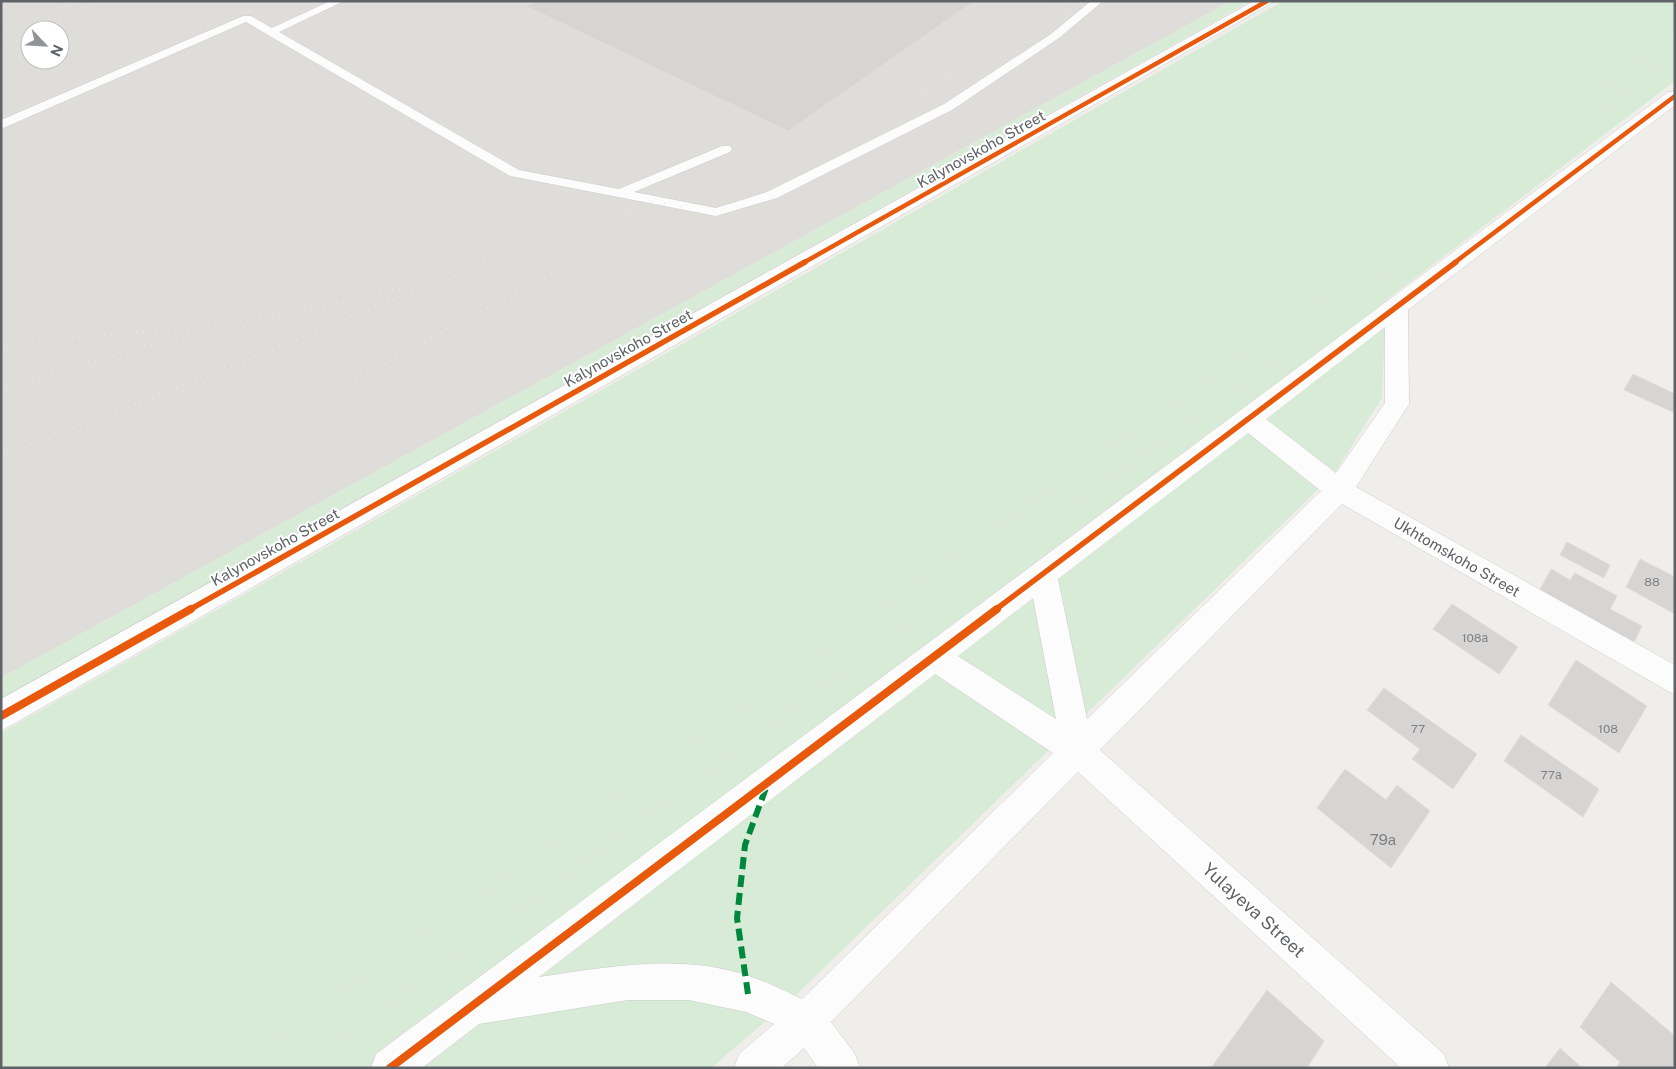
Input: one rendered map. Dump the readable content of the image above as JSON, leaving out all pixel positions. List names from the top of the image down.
{
  "streets": {
    "street": ["Kalynovskoho Street", "Ukhtomskoho Street", "Yulayeva Street"]
  },
  "house_numbers": [
    "88",
    "108а",
    "77",
    "108",
    "77а",
    "79а"
  ],
  "north": "bottom right"
}
